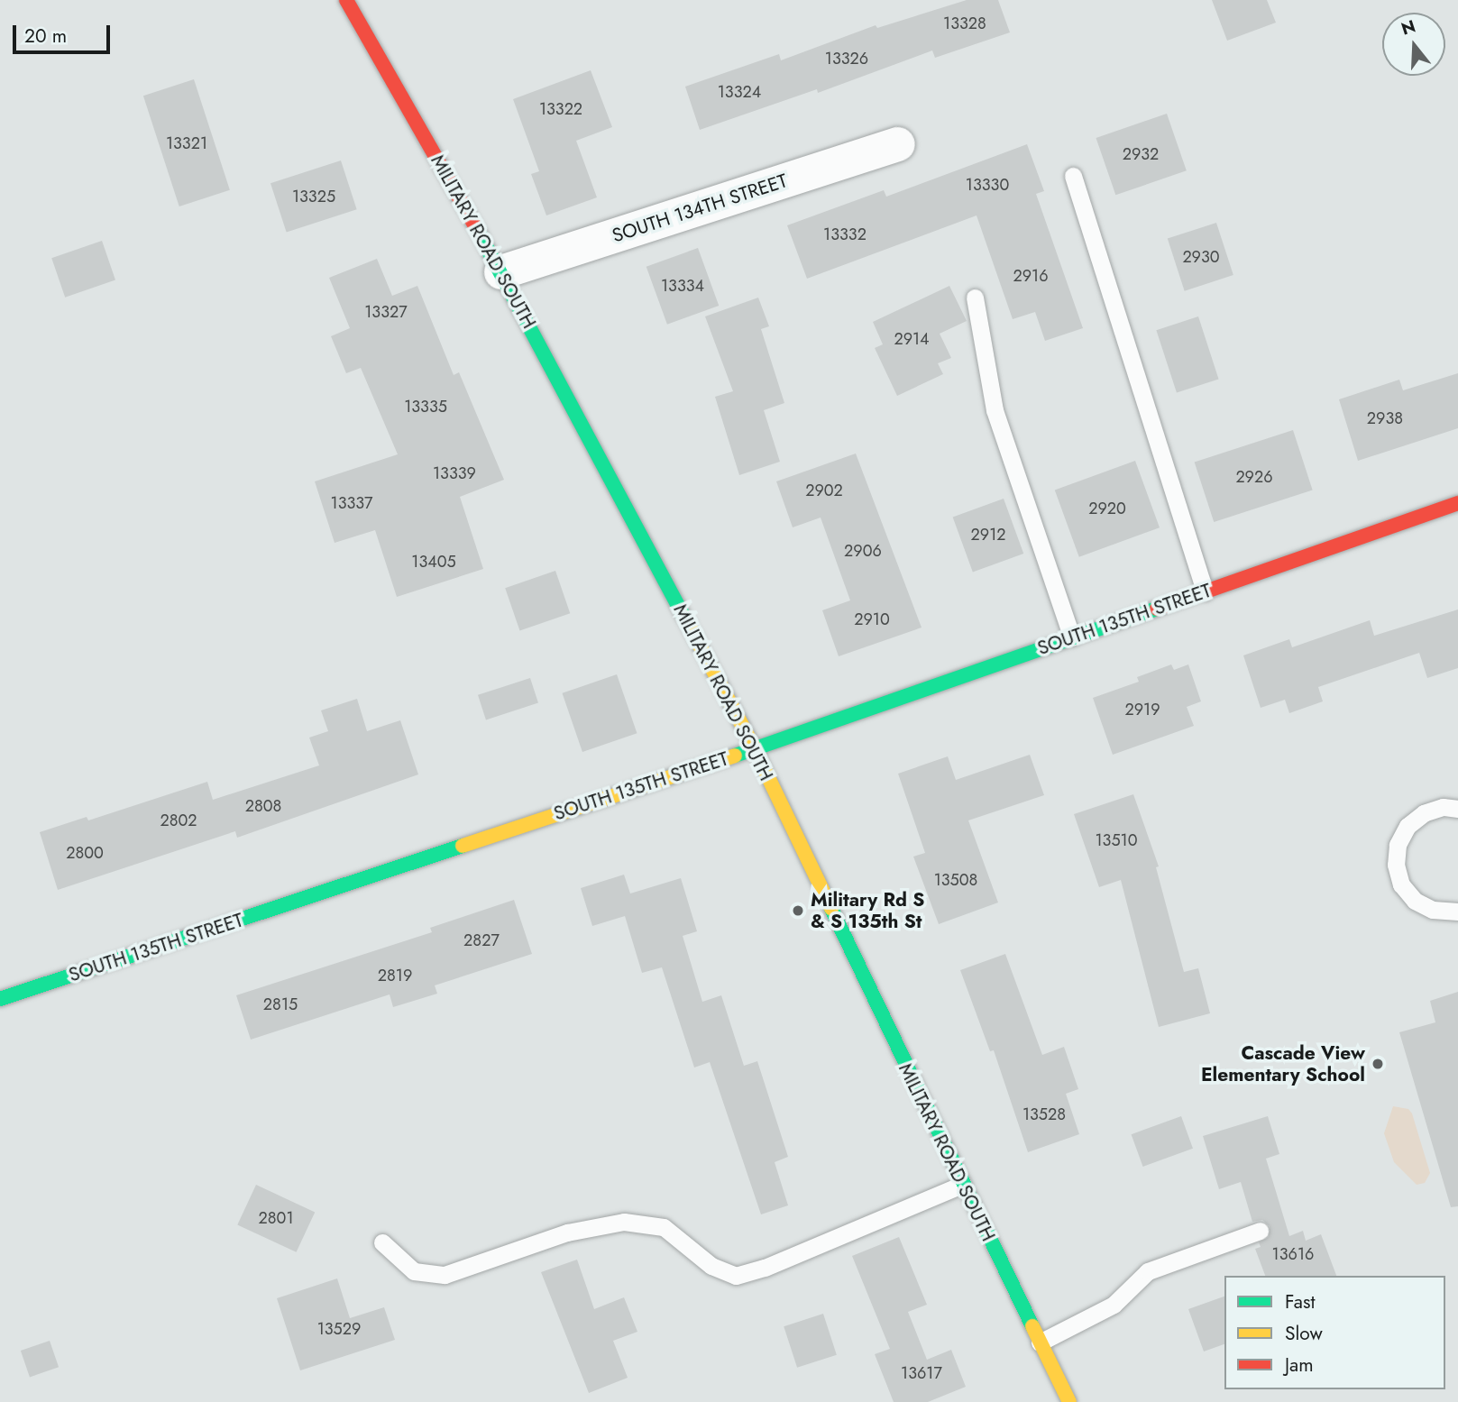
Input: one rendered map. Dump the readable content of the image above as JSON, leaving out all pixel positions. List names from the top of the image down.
{
  "streets": {
    "street": ["SOUTH 134TH STREET", "MILITARY ROAD SOUTH", "SOUTH 135TH STREET"]
  },
  "crossings": [
    ["SOUTH 134TH STREET", "MILITARY ROAD SOUTH"],
    ["MILITARY ROAD SOUTH", "SOUTH 135TH STREET"]
  ],
  "places": ["Military Rd S & S 135th St", "Cascade View Elementary School"],
  "house_numbers": [
    "13328",
    "13326",
    "13324",
    "13322",
    "13321",
    "2932",
    "13330",
    "13325",
    "13332",
    "2930",
    "2916",
    "13334",
    "13327",
    "2914",
    "13335",
    "2938",
    "13339",
    "2926",
    "2902",
    "13337",
    "2920",
    "2912",
    "2906",
    "13405",
    "2910",
    "2919",
    "2808",
    "2802",
    "13510",
    "2800",
    "13508",
    "2827",
    "2819",
    "2815",
    "13528",
    "2801",
    "13616",
    "13529",
    "13617"
  ],
  "legend": ["Fast", "Slow", "Jam"],
  "scale_bar": "20 m",
  "north": "top"
}
